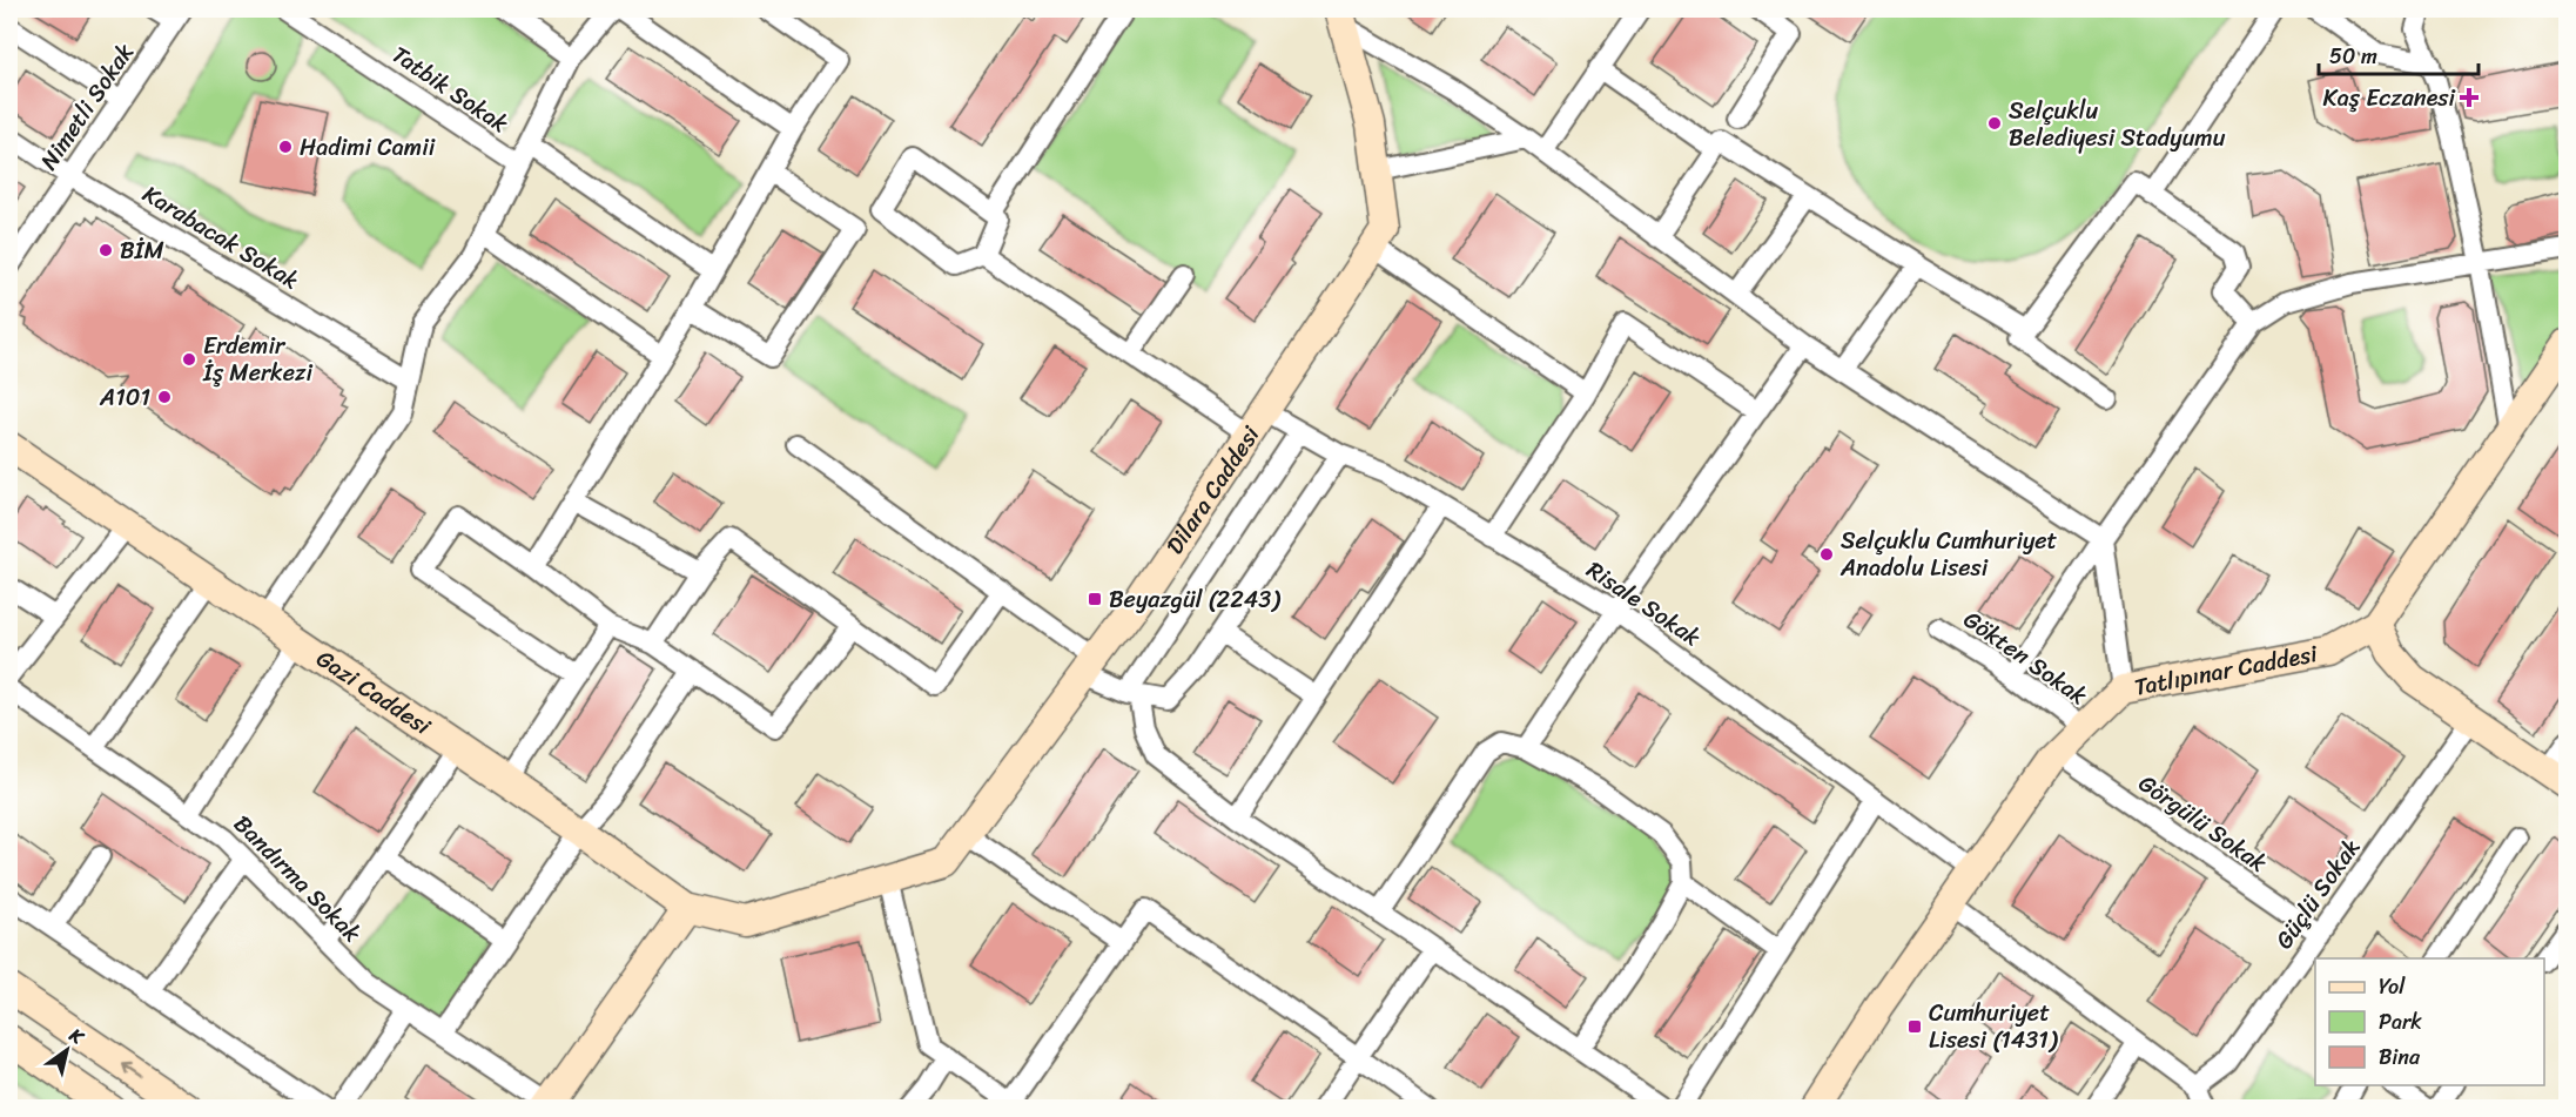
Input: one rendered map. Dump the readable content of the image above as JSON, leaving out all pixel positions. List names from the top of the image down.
{
  "streets": {
    "street": [
      "Tatbik Sokak",
      "Nimetli Sokak",
      "Karabacak Sokak",
      "Dilara Caddesi",
      "Risale Sokak",
      "Gökten Sokak",
      "Tatlıpınar Caddesi",
      "Gazi Caddesi",
      "Görgülü Sokak",
      "Bandırma Sokak",
      "Güçlü Sokak"
    ]
  },
  "crossings": [
    ["Nimetli Sokak", "Karabacak Sokak"],
    ["Dilara Caddesi", "Risale Sokak"],
    ["Dilara Caddesi", "Gazi Caddesi"],
    ["Risale Sokak", "Tatlıpınar Caddesi"],
    ["Gökten Sokak", "Tatlıpınar Caddesi"],
    ["Tatlıpınar Caddesi", "Görgülü Sokak"],
    ["Görgülü Sokak", "Güçlü Sokak"]
  ],
  "places": {
    "health": ["Kaş Eczanesi"],
    "other": [
      "Selçuklu Belediyesi Stadyumu",
      "Hadimi Camii",
      "BİM",
      "Erdemir İş Merkezi",
      "A101",
      "Selçuklu Cumhuriyet Anadolu Lisesi"
    ],
    "transit": ["Beyazgül (2243)", "Cumhuriyet Lisesi (1431)"]
  },
  "legend": ["Yol", "Park", "Bina"],
  "scale_bar": "50 m",
  "north": "top right"
}
